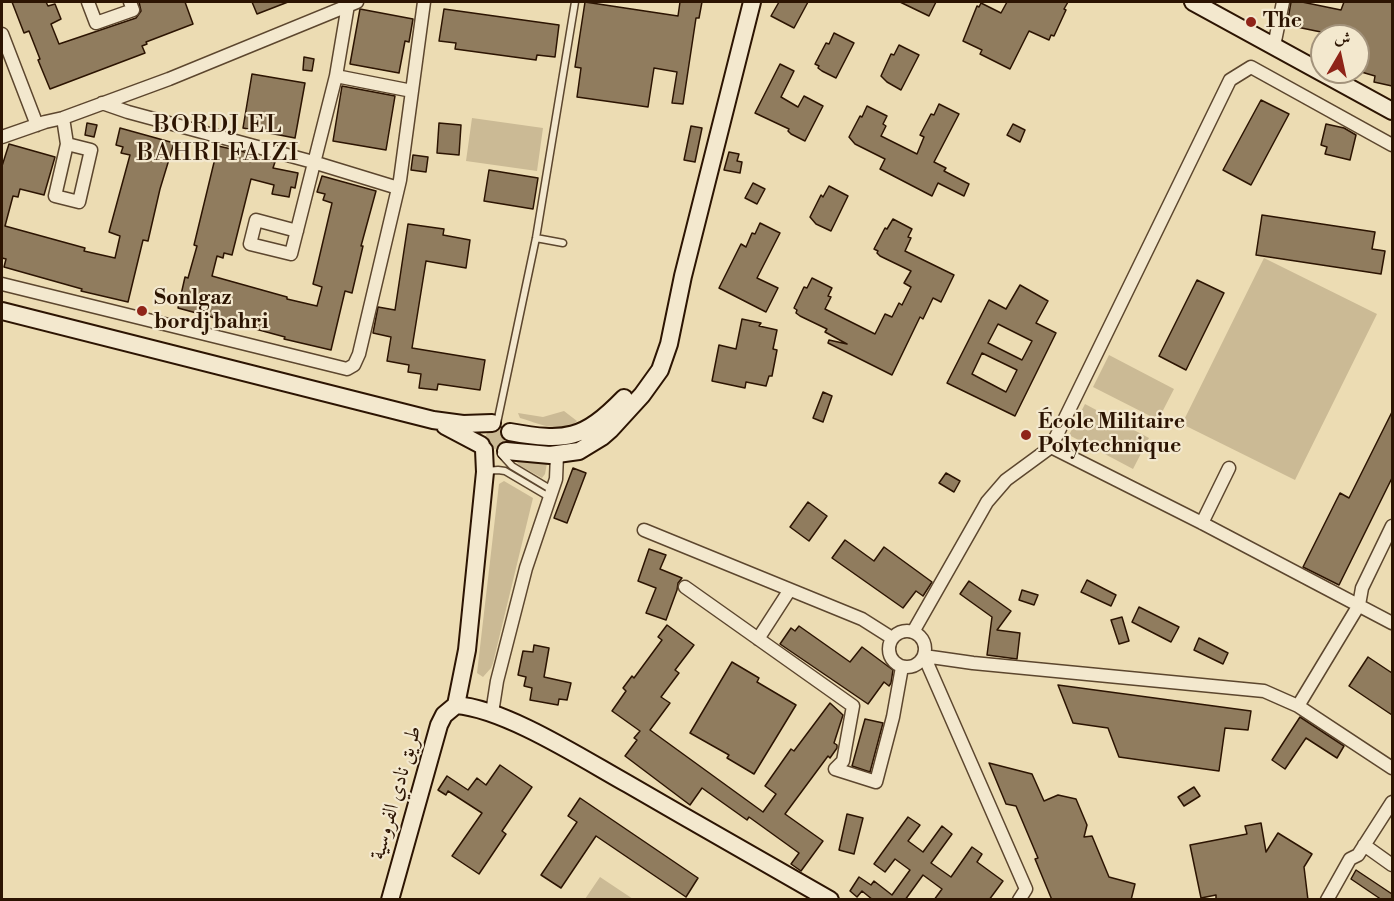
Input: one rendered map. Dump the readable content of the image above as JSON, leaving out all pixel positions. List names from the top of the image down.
{
  "streets": {
    "main road": ["طريق نادي الفروسية"]
  },
  "districts": ["BORDJ EL BAHRI FAIZI"],
  "places": ["The", "Sonlgaz bordj bahri", "École Militaire Polytechnique"],
  "north": "top"
}
